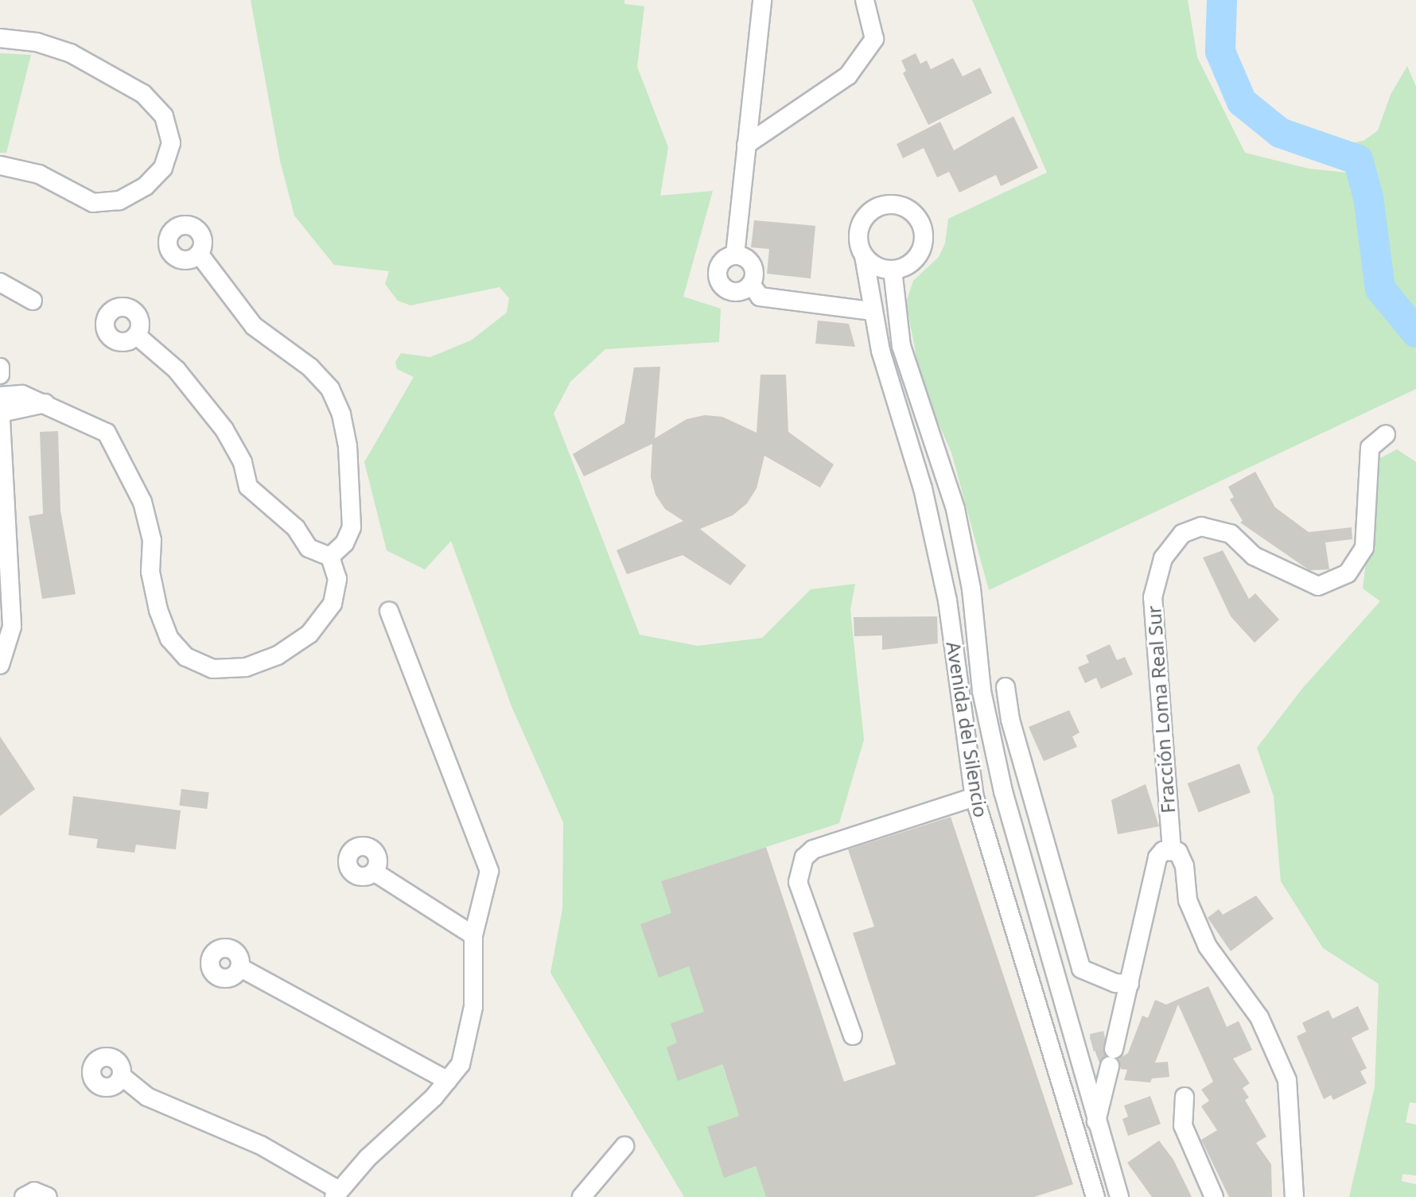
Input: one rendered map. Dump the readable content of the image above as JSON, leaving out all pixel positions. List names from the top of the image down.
{
  "streets": {
    "street": ["Fracción Loma Real Sur", "Avenida del Silencio"]
  }
}
